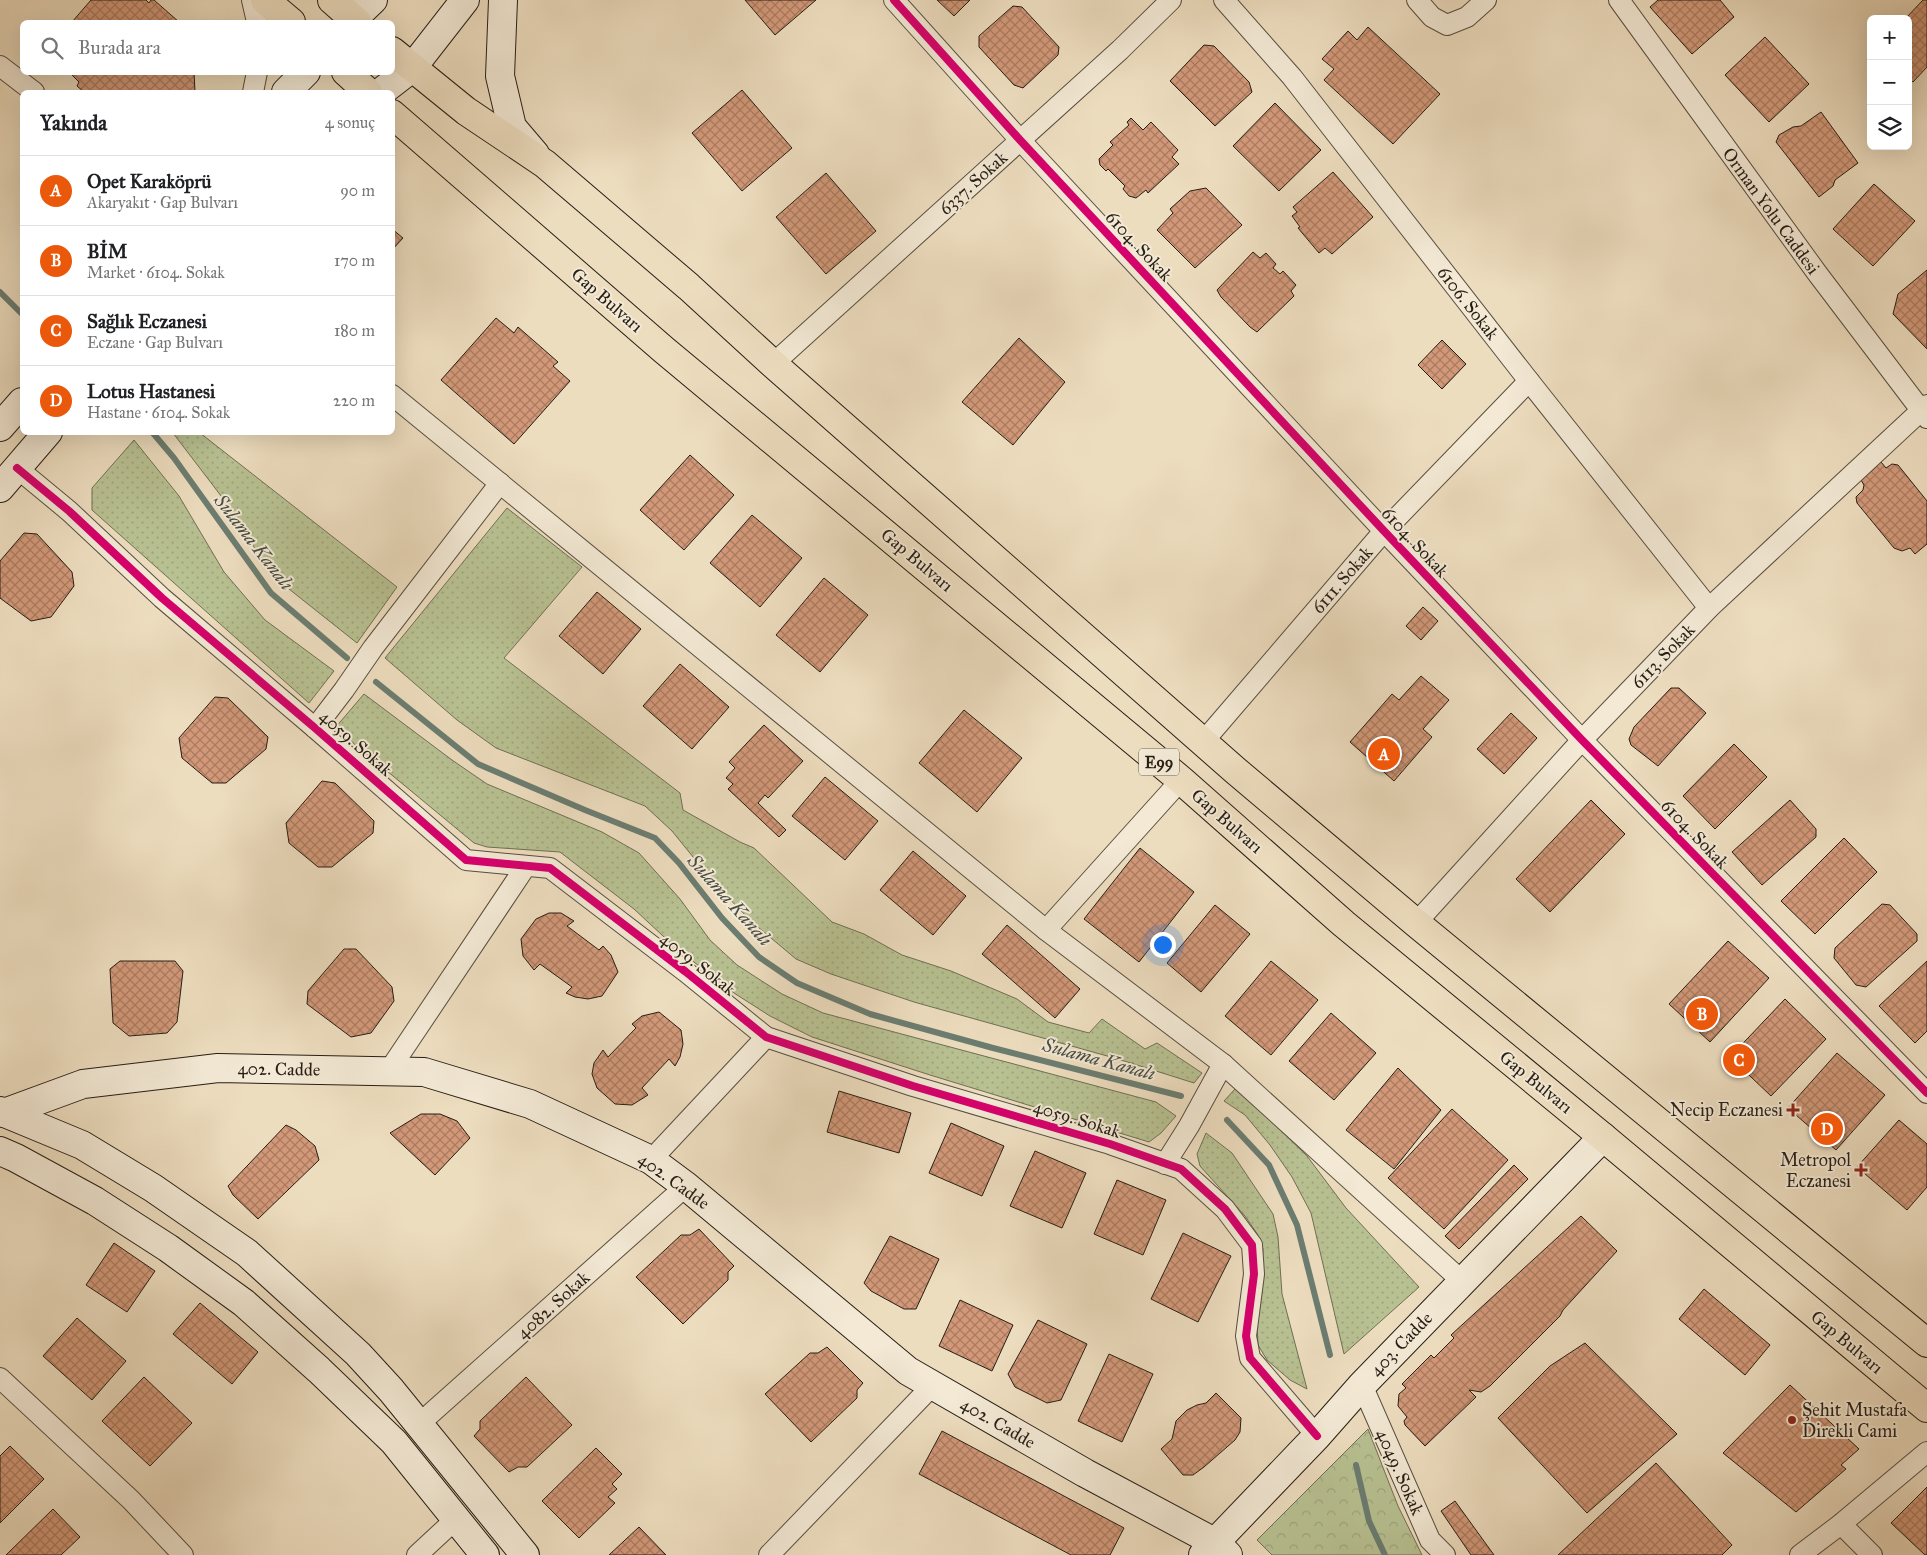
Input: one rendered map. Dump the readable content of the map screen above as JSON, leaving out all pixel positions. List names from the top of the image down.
{
  "streets": {
    "highway": ["Gap Bulvarı", "E99"],
    "street": [
      "6337. Sokak",
      "Orman Yolu Caddesi",
      "6104. Sokak",
      "6106. Sokak",
      "6111. Sokak",
      "6113. Sokak",
      "4059. Sokak",
      "402. Cadde",
      "4082. Sokak",
      "403. Cadde",
      "4049. Sokak"
    ]
  },
  "crossings": [
    ["6337. Sokak", "6104. Sokak"],
    ["6337. Sokak", "E99"],
    ["Orman Yolu Caddesi", "6113. Sokak"],
    ["6104. Sokak", "6111. Sokak"],
    ["6104. Sokak", "6113. Sokak"],
    ["Gap Bulvarı", "403. Cadde"],
    ["6106. Sokak", "6111. Sokak"],
    ["6106. Sokak", "6113. Sokak"],
    ["6111. Sokak", "E99"],
    ["6113. Sokak", "E99"],
    ["4059. Sokak", "403. Cadde"],
    ["402. Cadde", "4082. Sokak"],
    ["402. Cadde", "403. Cadde"],
    ["403. Cadde", "4049. Sokak"]
  ],
  "water": ["Sulama Kanalı"],
  "places": {
    "health": ["Necip Eczanesi", "Metropol Eczanesi"],
    "other": ["Şehit Mustafa Direkli Cami"]
  },
  "page": {
    "map_buttons": ["+", "−"],
    "search": "Burada ara",
    "heading": ["Yakında", "4 sonuç"],
    "list": [
      {
        "mark": "A",
        "name": "Opet Karaköprü",
        "note": "Akaryakıt · Gap Bulvarı",
        "value": "90 m"
      },
      {
        "mark": "B",
        "name": "BİM",
        "note": "Market · 6104. Sokak",
        "value": "170 m"
      },
      {
        "mark": "C",
        "name": "Sağlık Eczanesi",
        "note": "Eczane · Gap Bulvarı",
        "value": "180 m"
      },
      {
        "mark": "D",
        "name": "Lotus Hastanesi",
        "note": "Hastane · 6104. Sokak",
        "value": "220 m"
      }
    ],
    "pins": [
      "A",
      "B",
      "C",
      "D"
    ]
  }
}
